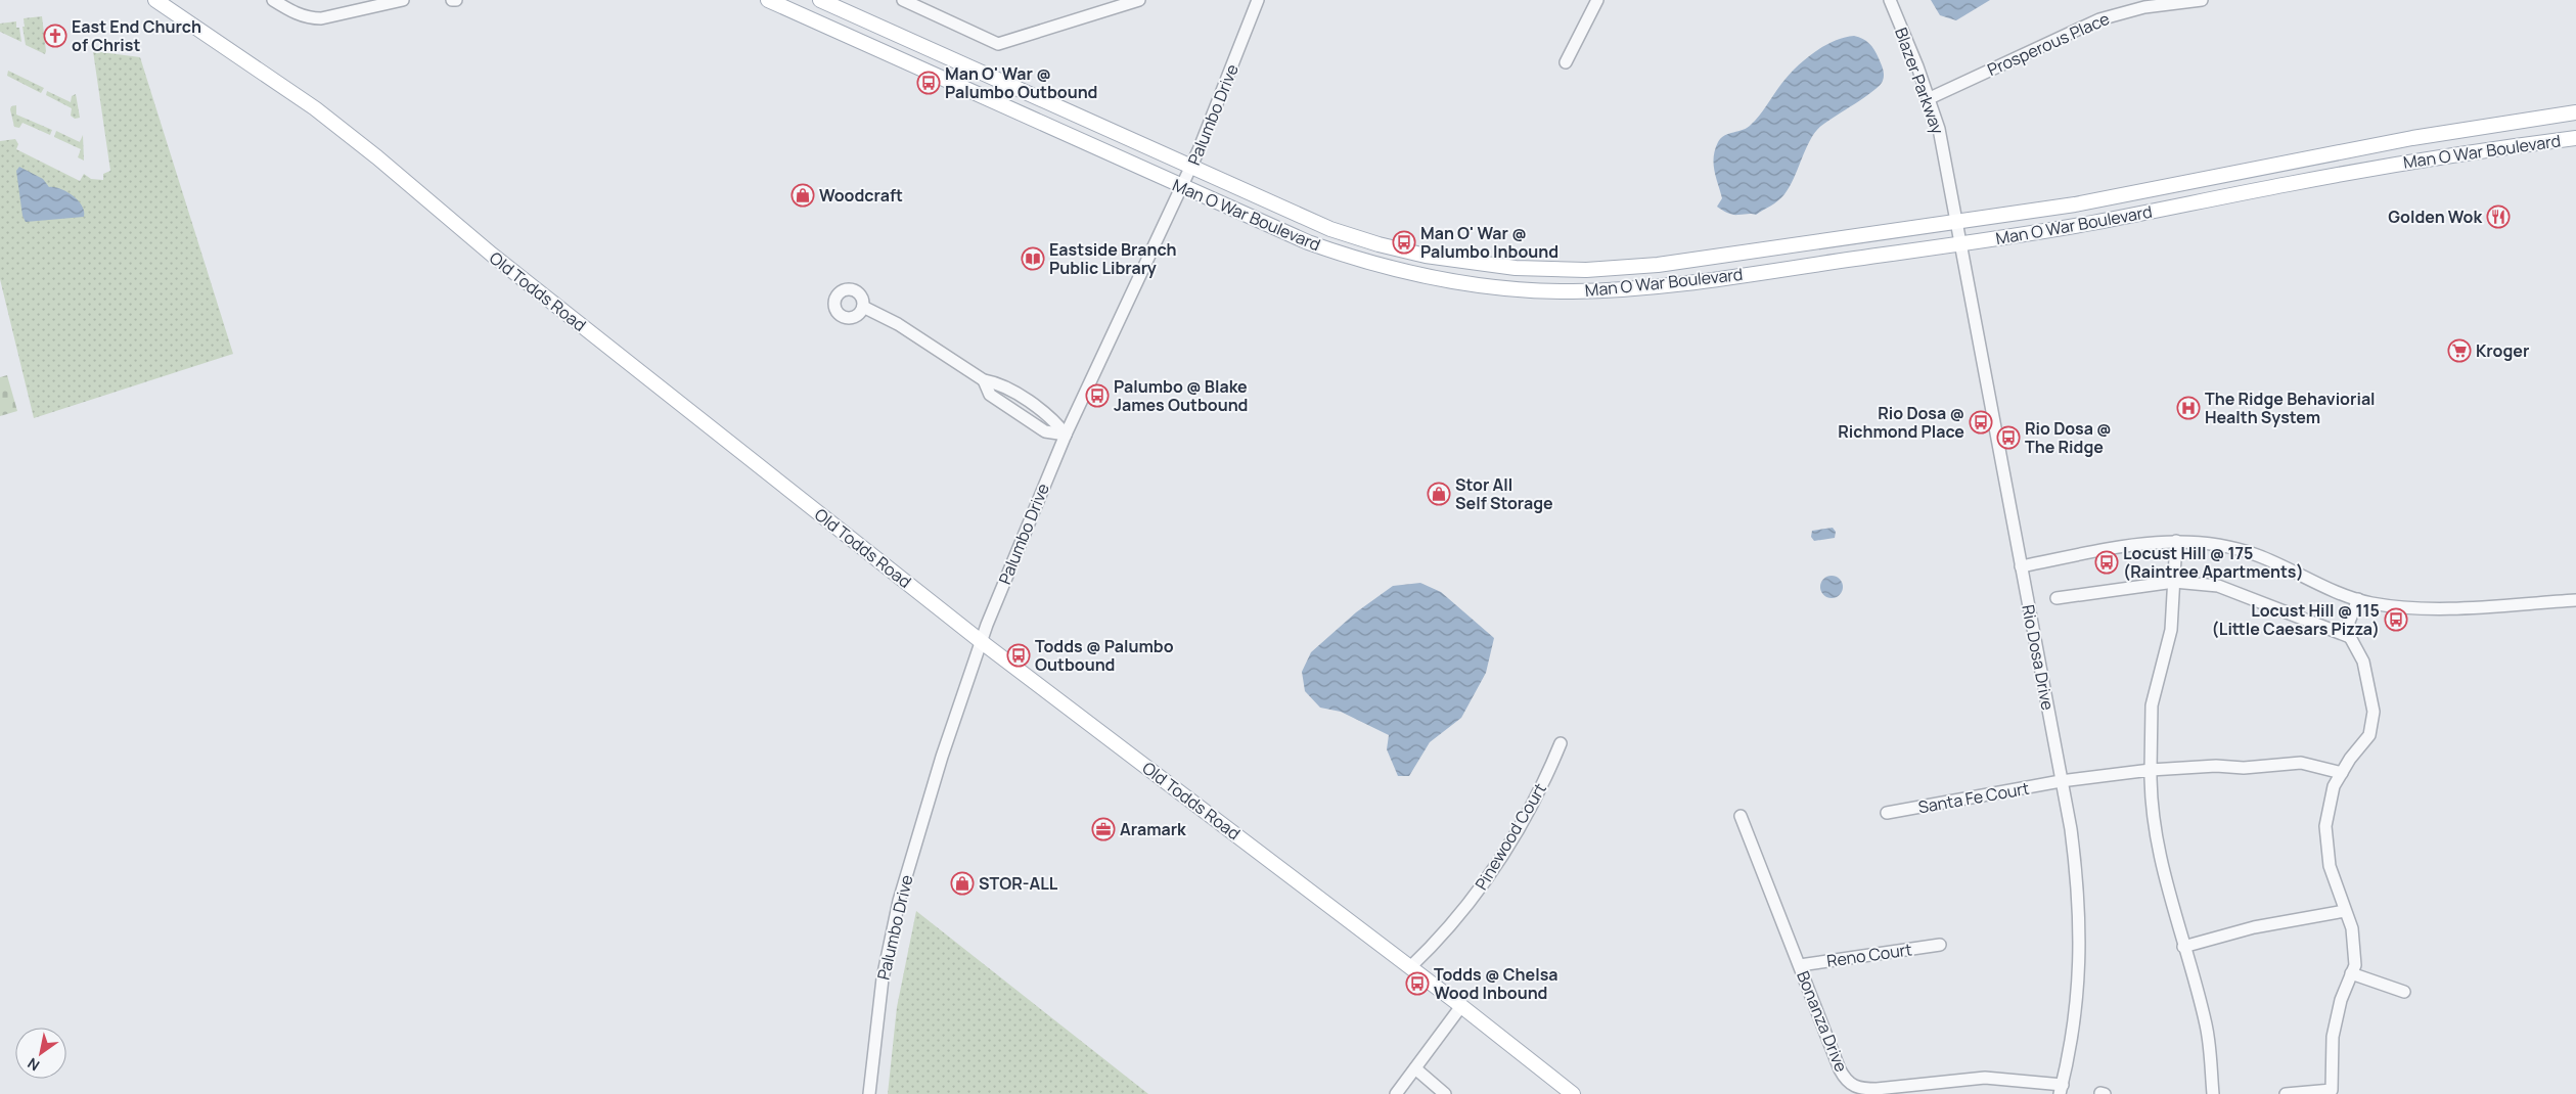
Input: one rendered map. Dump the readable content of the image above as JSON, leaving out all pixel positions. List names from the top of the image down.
{
  "streets": {
    "main road": ["Man O War Boulevard", "Old Todds Road"],
    "street": [
      "Prosperous Place",
      "Blazer Parkway",
      "Palumbo Drive",
      "Rio Dosa Drive",
      "Santa Fe Court",
      "Pinewood Court",
      "Reno Court",
      "Bonanza Drive"
    ]
  },
  "crossings": [
    ["Prosperous Place", "Blazer Parkway"],
    ["Blazer Parkway", "Man O War Boulevard"],
    ["Blazer Parkway", "Rio Dosa Drive"],
    ["Palumbo Drive", "Man O War Boulevard"],
    ["Palumbo Drive", "Old Todds Road"],
    ["Man O War Boulevard", "Rio Dosa Drive"],
    ["Old Todds Road", "Pinewood Court"],
    ["Rio Dosa Drive", "Santa Fe Court"],
    ["Rio Dosa Drive", "Bonanza Drive"],
    ["Reno Court", "Bonanza Drive"]
  ],
  "places": {
    "church": ["East End Church of Christ"],
    "bus stop": [
      "Man O' War @ Palumbo Outbound",
      "Man O' War @ Palumbo Inbound",
      "Palumbo @ Blake James Outbound",
      "Rio Dosa @ Richmond Place",
      "Rio Dosa @ The Ridge",
      "Locust Hill @ 175 (Raintree Apartments)",
      "Locust Hill @ 115 (Little Caesars Pizza)",
      "Todds @ Palumbo Outbound",
      "Todds @ Chelsa Wood Inbound"
    ],
    "shop": ["Woodcraft", "Stor All Self Storage", "STOR-ALL"],
    "restaurant": ["Golden Wok"],
    "library": ["Eastside Branch Public Library"],
    "supermarket": ["Kroger"],
    "hospital": ["The Ridge Behaviorial Health System"],
    "office": ["Aramark"]
  },
  "north": "bottom left"
}
